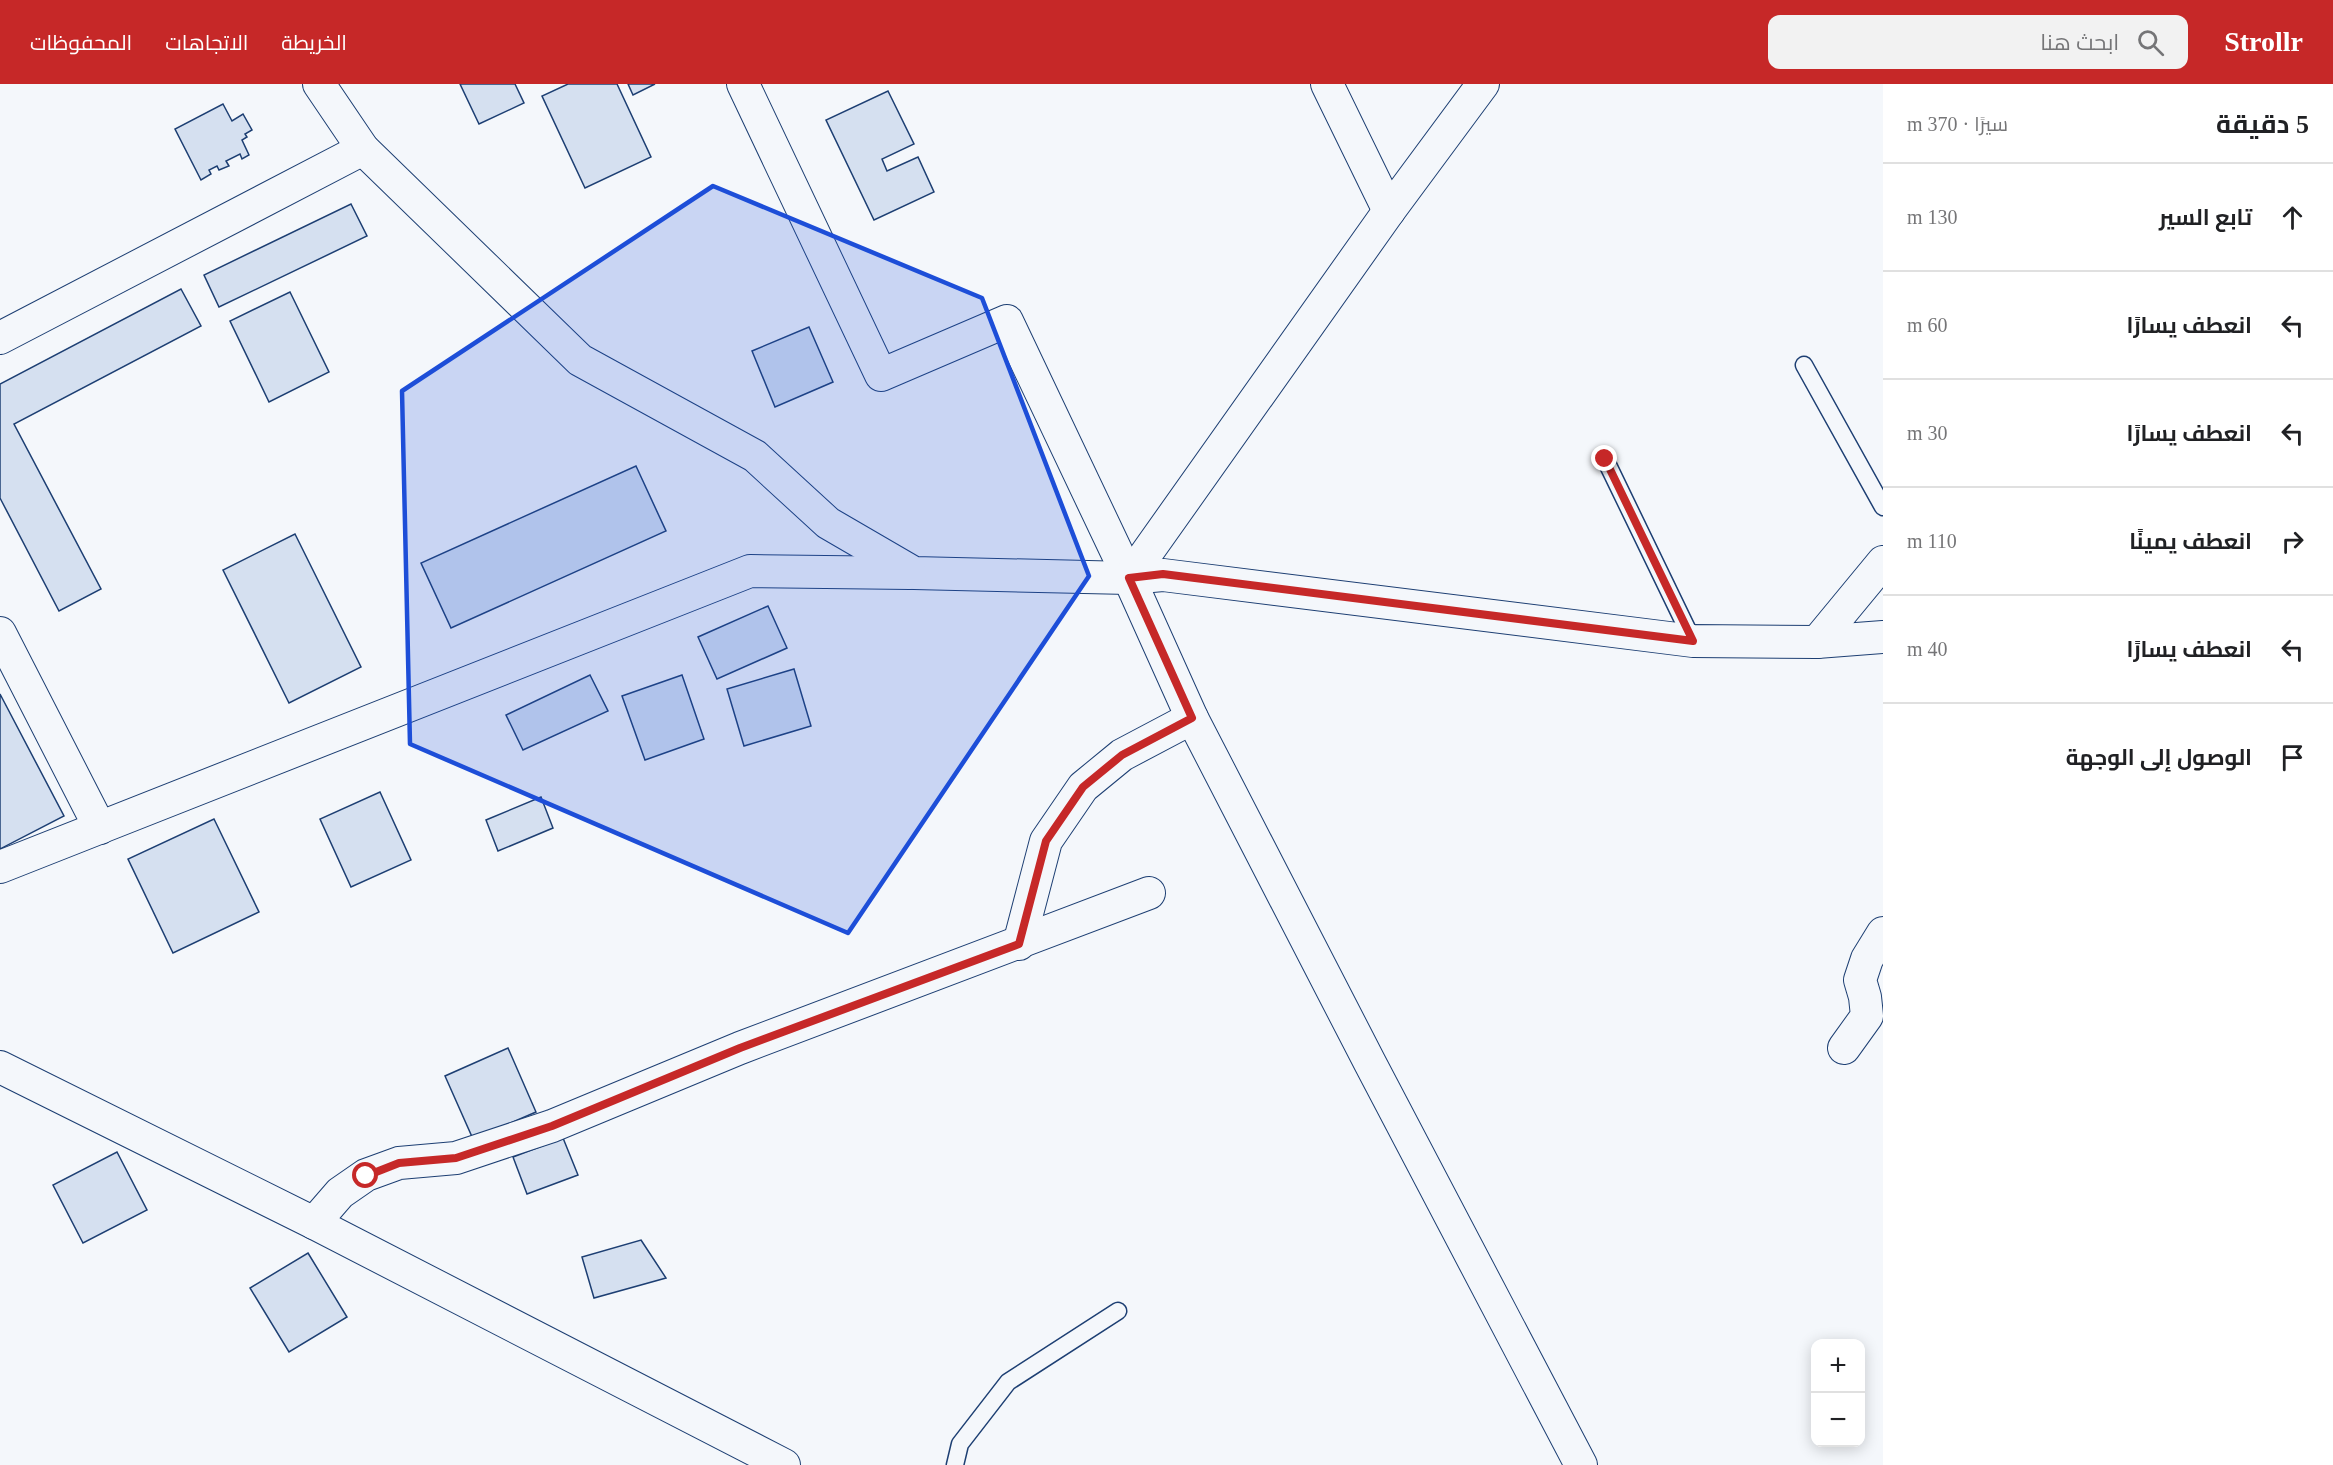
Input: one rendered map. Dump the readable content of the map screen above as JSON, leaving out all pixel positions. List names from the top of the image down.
{
  "page": {
    "header": "Strollr",
    "search": "ابحث هنا",
    "nav": ["الخريطة", "الاتجاهات", "المحفوظات"],
    "heading": ["5 دقيقة", "سيرًا · 370 m"],
    "list": [
      ["تابع السير", "130 m"],
      ["انعطف يسارًا", "60 m"],
      ["انعطف يسارًا", "30 m"],
      ["انعطف يمينًا", "110 m"],
      ["انعطف يسارًا", "40 m"],
      "الوصول إلى الوجهة"
    ],
    "map_buttons": ["+", "−"]
  }
}
